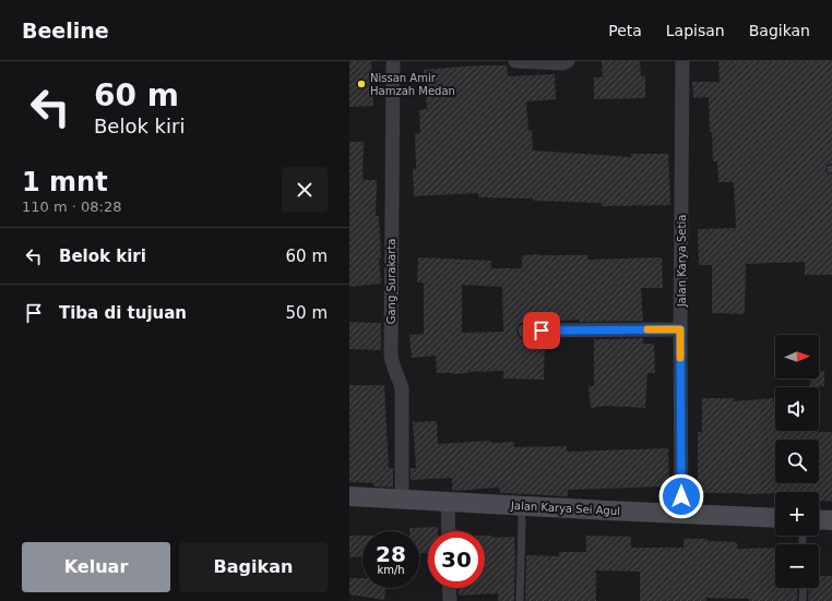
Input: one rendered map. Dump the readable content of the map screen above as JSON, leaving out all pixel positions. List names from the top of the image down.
{
  "streets": {
    "main road": ["Jalan Karya Sei Agul"],
    "street": ["Jalan Karya Setia", "Gang Surakarta"]
  },
  "crossings": [
    ["Jalan Karya Setia", "Jalan Karya Sei Agul"],
    ["Gang Surakarta", "Jalan Karya Sei Agul"]
  ],
  "places": ["Nissan Amir Hamzah Medan"],
  "north": "right",
  "page": {
    "header": "Beeline",
    "nav": ["Peta", "Lapisan", "Bagikan"],
    "turn": ["60 m", "Belok kiri"],
    "heading": ["1 mnt", "110 m · 08:28"],
    "list": [
      {
        "name": "Belok kiri",
        "value": "60 m"
      },
      {
        "name": "Tiba di tujuan",
        "value": "50 m"
      }
    ],
    "map_buttons": ["+", "−"],
    "speed": "28 km/h",
    "limit": "30",
    "buttons": ["Keluar", "Bagikan"]
  }
}
